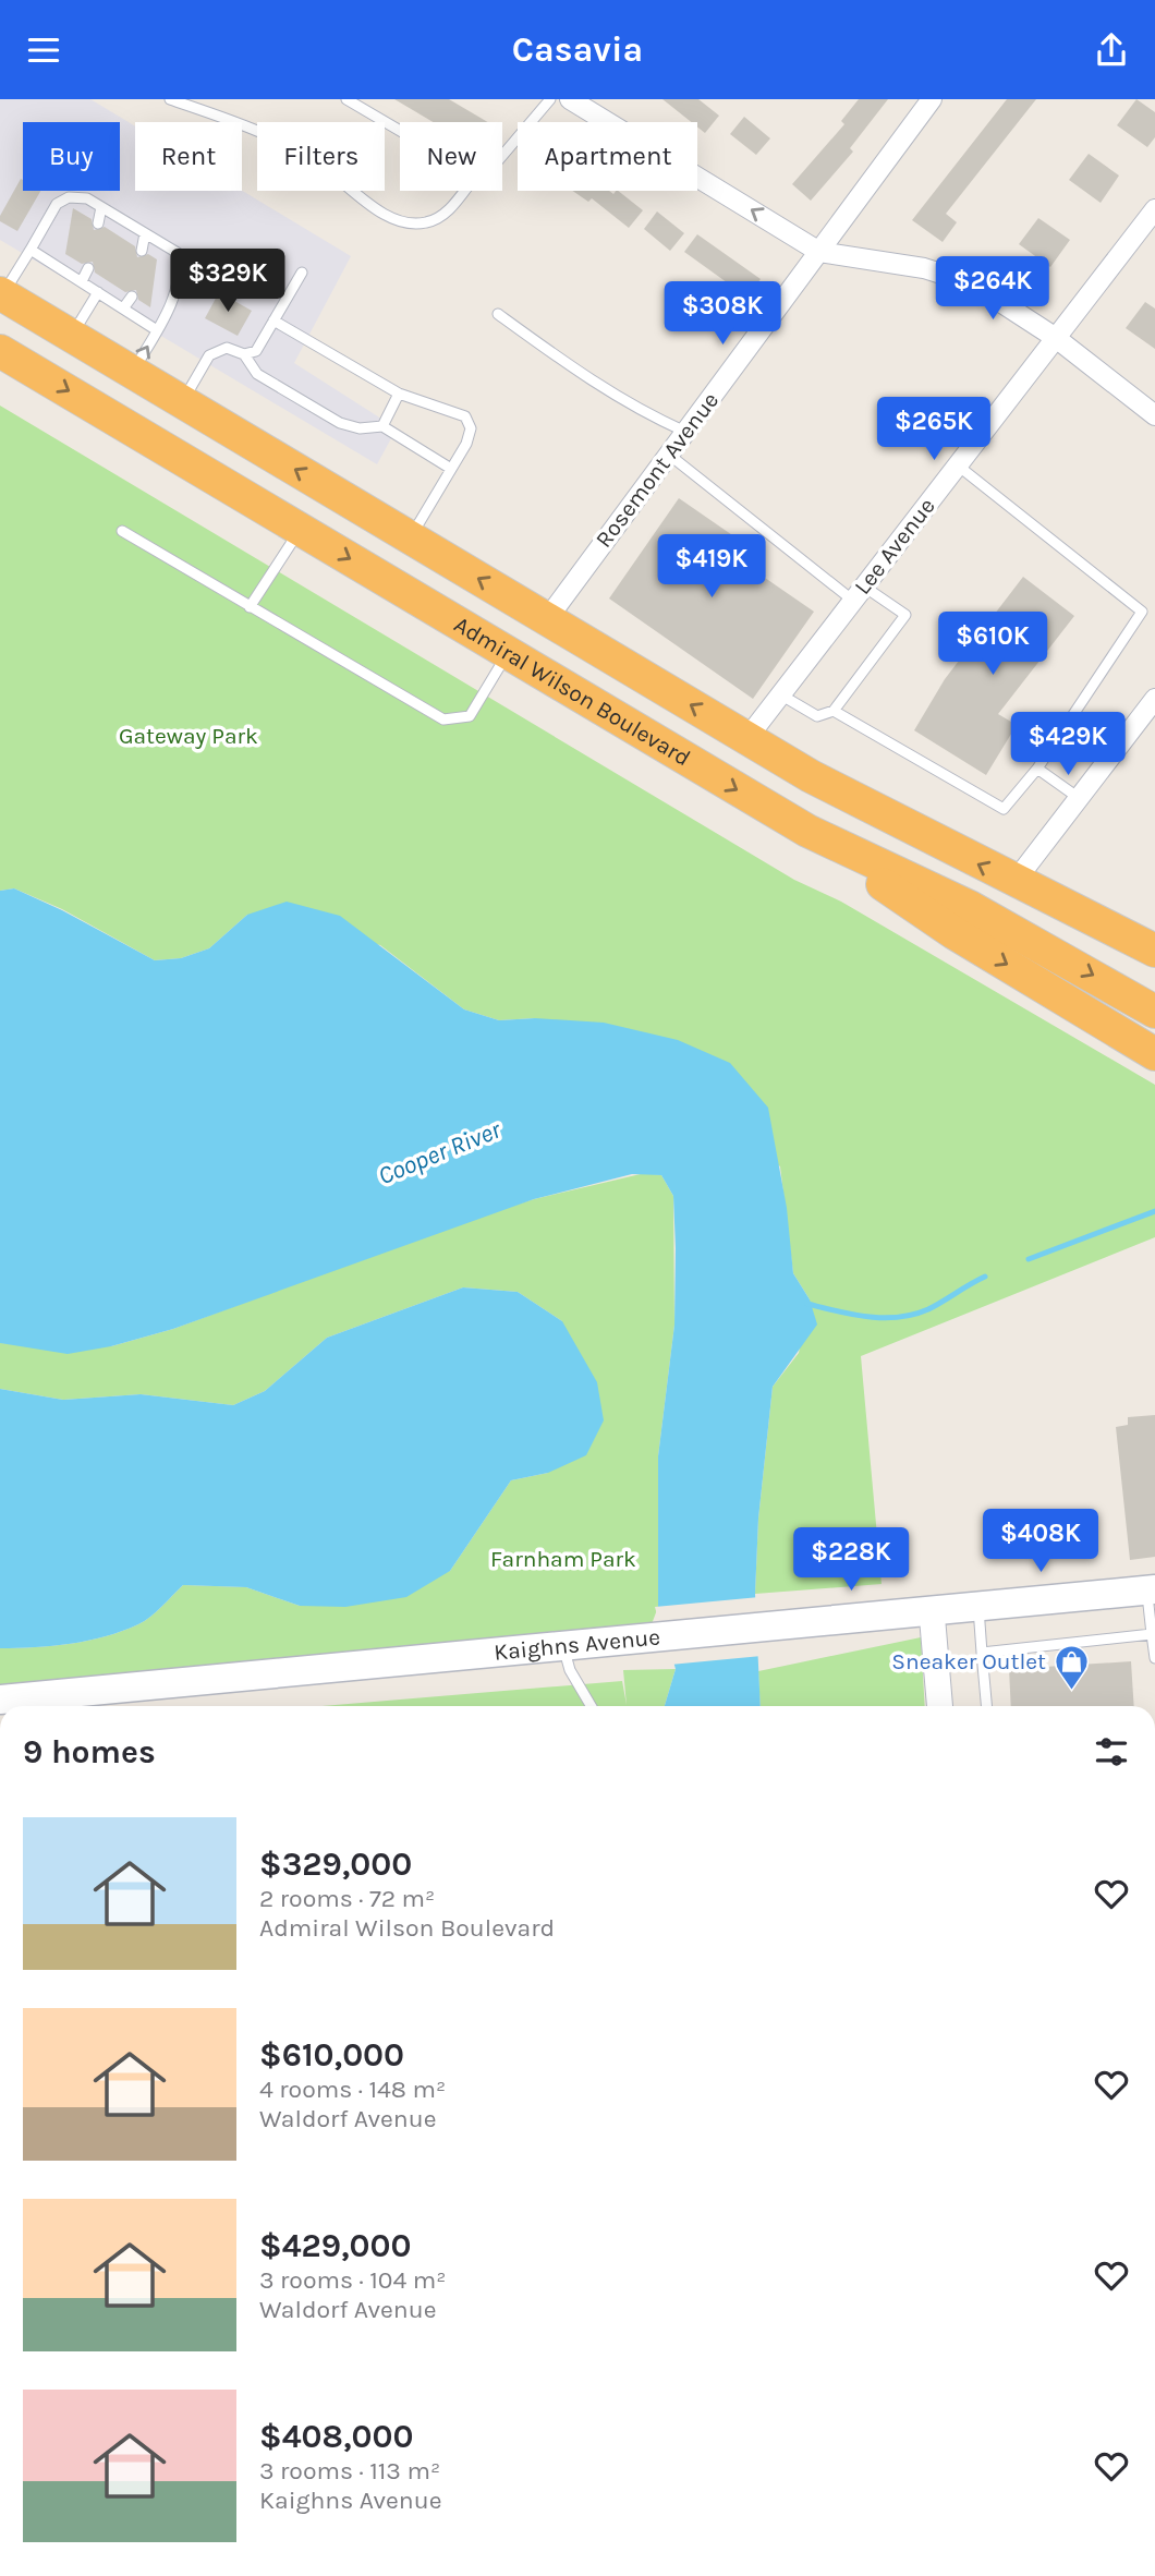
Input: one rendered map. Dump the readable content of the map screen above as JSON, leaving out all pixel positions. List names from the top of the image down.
{
  "streets": {
    "highway": ["Admiral Wilson Boulevard"],
    "main road": ["Kaighns Avenue"],
    "street": ["Rosemont Avenue", "Lee Avenue"]
  },
  "crossings": [
    ["Rosemont Avenue", "Admiral Wilson Boulevard"],
    ["Lee Avenue", "Admiral Wilson Boulevard"]
  ],
  "water": ["Cooper River"],
  "parks": ["Gateway Park", "Farnham Park"],
  "places": {
    "shop": ["Sneaker Outlet"]
  },
  "page": {
    "header": "Casavia",
    "chip": [
      "Buy",
      "Rent",
      "Filters",
      "New",
      "Apartment"
    ],
    "price": [
      "$329K",
      "$264K",
      "$308K",
      "$265K",
      "$419K",
      "$610K",
      "$429K",
      "$408K",
      "$228K"
    ],
    "heading": "9 homes",
    "list": [
      {
        "name": "$329,000",
        "note": "2 rooms · 72 m² · Admiral Wilson Boulevard"
      },
      {
        "name": "$610,000",
        "note": "4 rooms · 148 m² · Waldorf Avenue"
      },
      {
        "name": "$429,000",
        "note": "3 rooms · 104 m² · Waldorf Avenue"
      },
      {
        "name": "$408,000",
        "note": "3 rooms · 113 m² · Kaighns Avenue"
      }
    ]
  }
}
